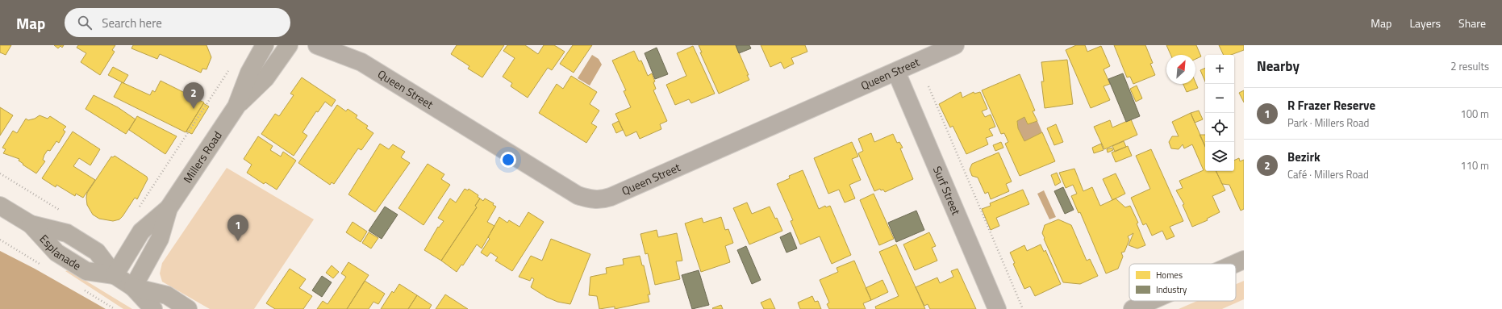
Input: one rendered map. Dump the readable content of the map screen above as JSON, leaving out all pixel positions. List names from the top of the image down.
{
  "streets": {
    "street": [
      "Queen Street",
      "Millers Road",
      "Surf Street",
      "Esplanade"
    ]
  },
  "crossings": [
    ["Queen Street", "Surf Street"],
    ["Millers Road", "Esplanade"]
  ],
  "legend": ["Homes", "Industry"],
  "north": "top right",
  "page": {
    "header": "Map",
    "search": "Search here",
    "nav": ["Map", "Layers", "Share"],
    "heading": ["Nearby", "2 results"],
    "map_buttons": ["+", "−"],
    "pins": ["2", "1"],
    "list": [
      {
        "mark": "1",
        "name": "R Frazer Reserve",
        "note": "Park · Millers Road",
        "value": "100 m"
      },
      {
        "mark": "2",
        "name": "Bezirk",
        "note": "Café · Millers Road",
        "value": "110 m"
      }
    ]
  }
}
